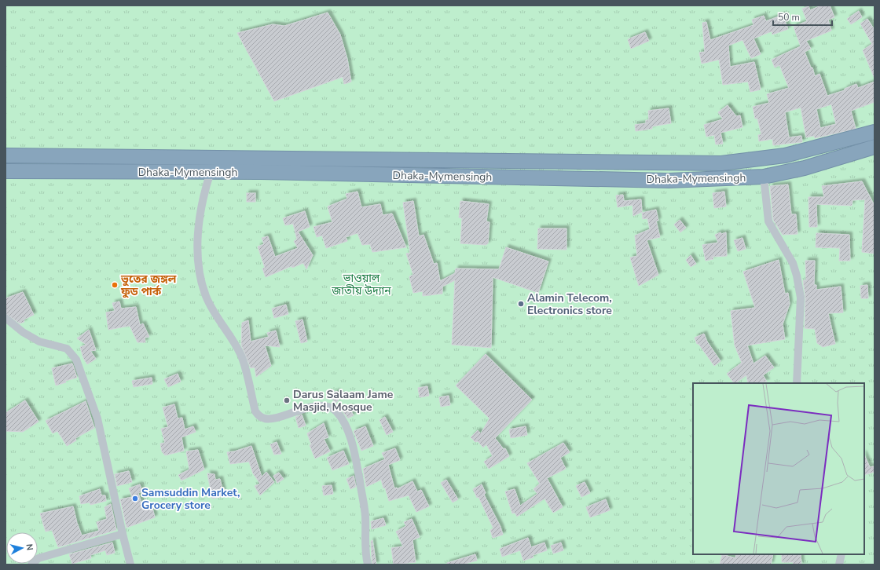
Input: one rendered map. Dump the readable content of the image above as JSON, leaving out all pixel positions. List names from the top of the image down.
{
  "streets": {
    "highway": ["Dhaka-Mymensingh"]
  },
  "parks": ["ভাওয়াল জাতীয় উদ্যান"],
  "places": [
    "ভুতের জঙ্গল ফুড পার্ক",
    "Alamin Telecom, Electronics store",
    "Darus Salaam Jame Masjid, Mosque",
    "Samsuddin Market, Grocery store"
  ],
  "scale_bar": "50 m",
  "north": "right"
}
